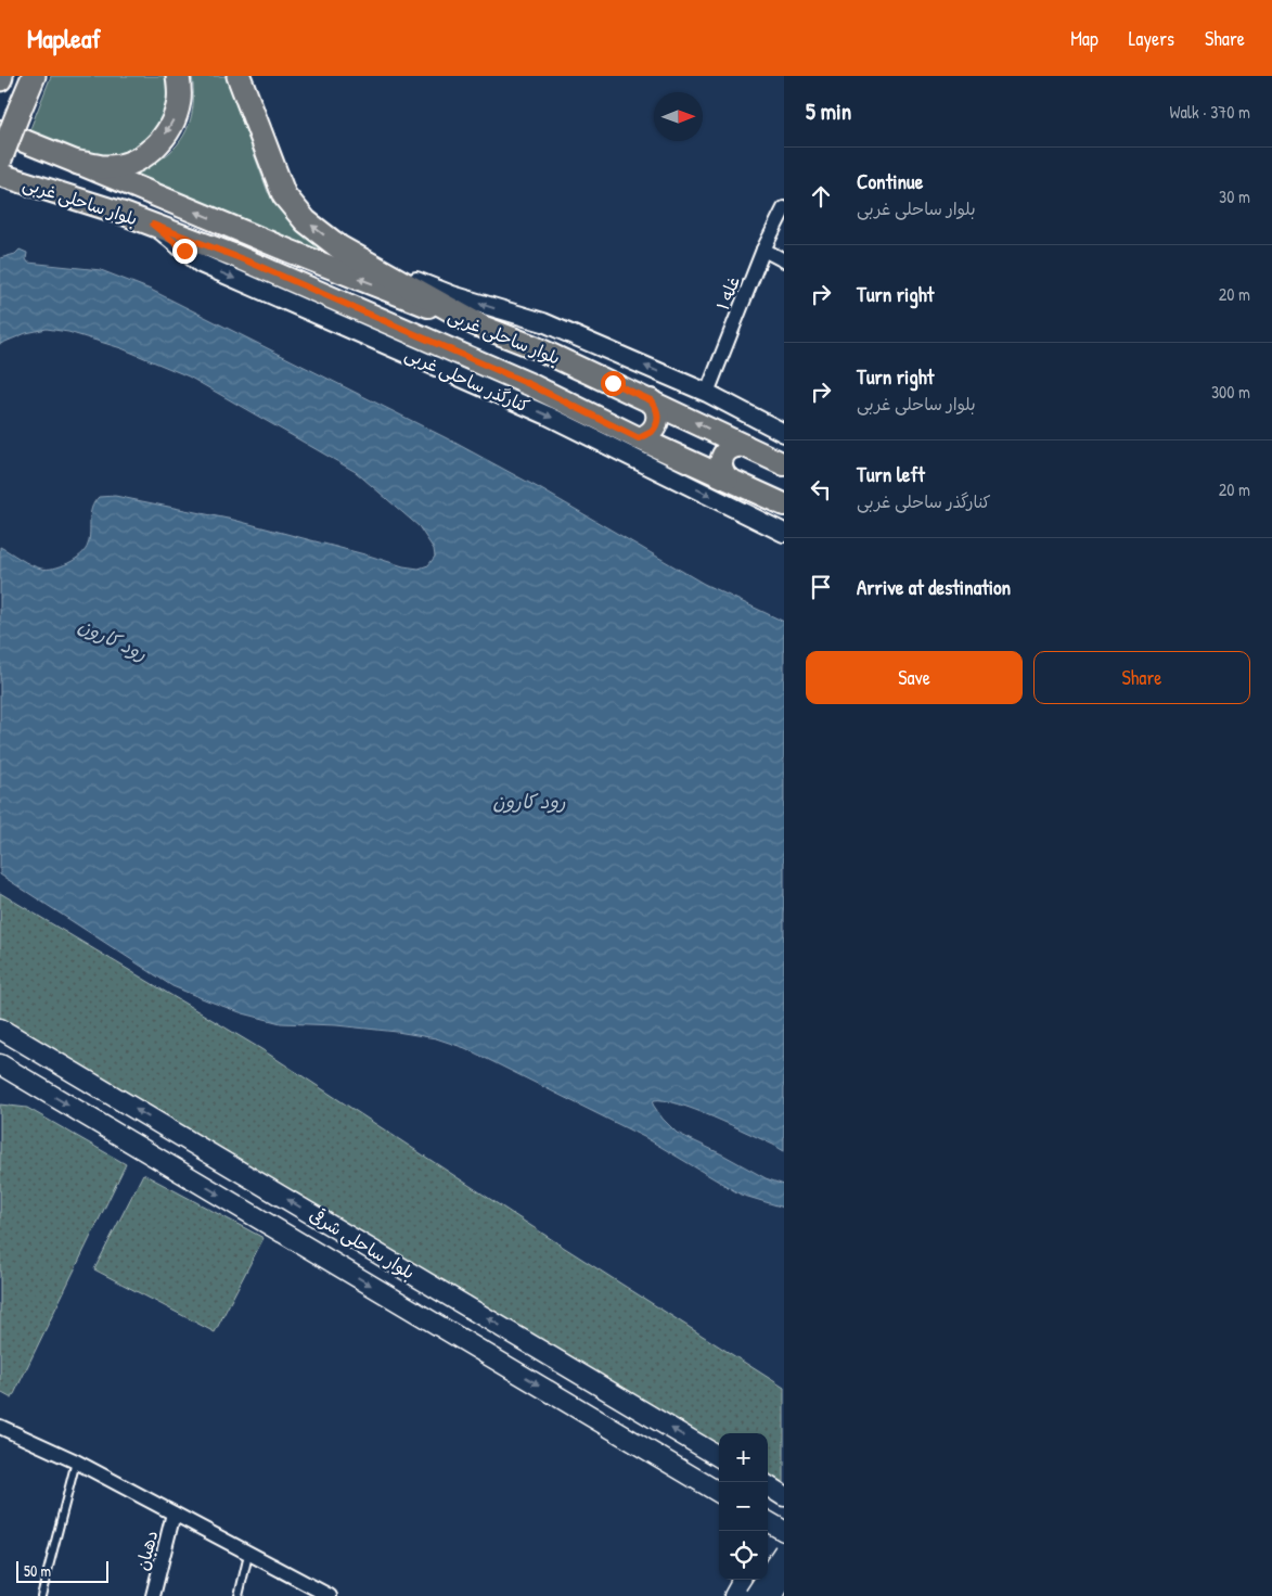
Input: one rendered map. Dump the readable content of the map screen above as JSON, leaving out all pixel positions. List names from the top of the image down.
{
  "streets": {
    "main road": ["بلوار ساحلی غربی", "بلوار ساحلی شرقی"],
    "street": ["غله ۱", "کنارگذر ساحلی غربی", "دهبان"]
  },
  "crossings": [
    ["بلوار ساحلی غربی", "کنارگذر ساحلی غربی"]
  ],
  "water": ["رود کارون"],
  "scale_bar": "50 m",
  "north": "right",
  "page": {
    "header": "Mapleaf",
    "nav": ["Map", "Layers", "Share"],
    "heading": ["5 min", "Walk · 370 m"],
    "list": [
      ["Continue", "بلوار ساحلی غربی", "30 m"],
      ["Turn right", "20 m"],
      ["Turn right", "بلوار ساحلی غربی", "300 m"],
      ["Turn left", "کنارگذر ساحلی غربی", "20 m"],
      "Arrive at destination"
    ],
    "buttons": ["Save", "Share"],
    "map_buttons": ["+", "−"],
    "scale": "50 m"
  }
}
